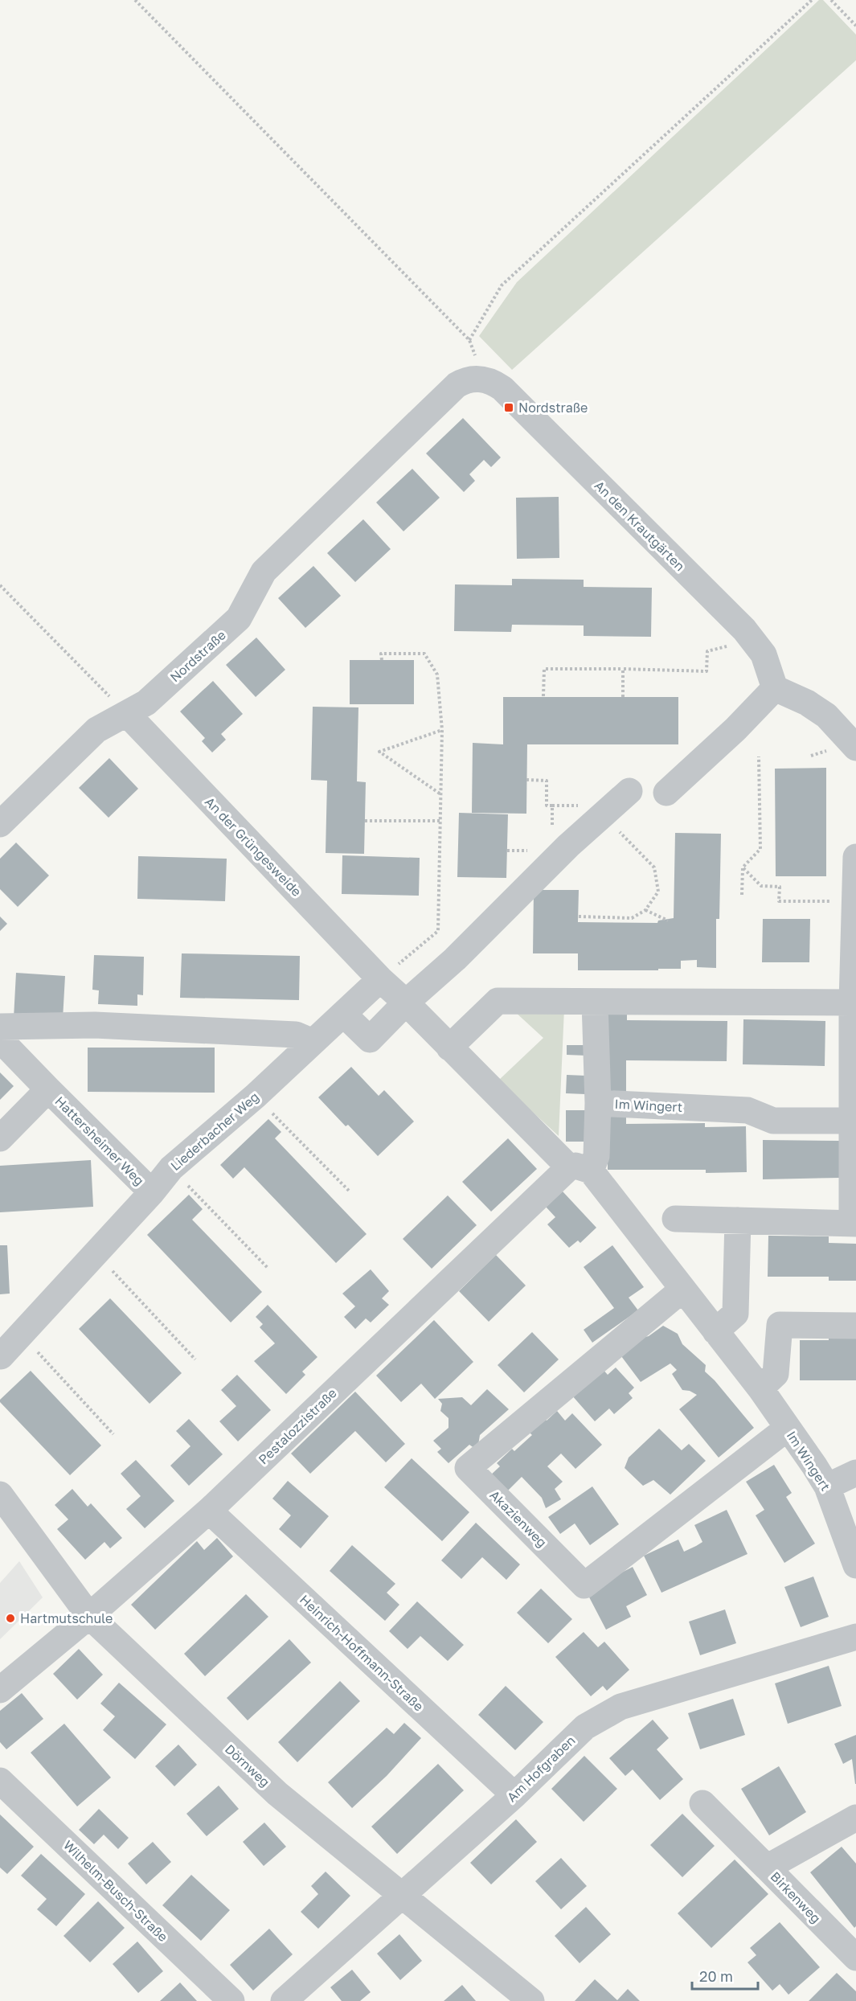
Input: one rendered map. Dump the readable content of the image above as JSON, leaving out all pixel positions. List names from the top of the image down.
{
  "streets": {
    "street": [
      "An den Krautgärten",
      "Nordstraße",
      "An der Grüngesweide",
      "Im Wingert",
      "Liederbacher Weg",
      "Hattersheimer Weg",
      "Pestalozzistraße",
      "Akazienweg",
      "Heinrich-Hoffmann-Straße",
      "Dörnweg",
      "Am Hofgraben",
      "Wilhelm-Busch-Straße",
      "Birkenweg"
    ]
  },
  "crossings": [
    ["An den Krautgärten", "Nordstraße"],
    ["Nordstraße", "An der Grüngesweide"],
    ["An der Grüngesweide", "Im Wingert"],
    ["An der Grüngesweide", "Liederbacher Weg"],
    ["An der Grüngesweide", "Pestalozzistraße"],
    ["Im Wingert", "Pestalozzistraße"],
    ["Im Wingert", "Akazienweg"],
    ["Liederbacher Weg", "Hattersheimer Weg"],
    ["Pestalozzistraße", "Heinrich-Hoffmann-Straße"],
    ["Pestalozzistraße", "Dörnweg"],
    ["Heinrich-Hoffmann-Straße", "Am Hofgraben"],
    ["Dörnweg", "Am Hofgraben"]
  ],
  "places": {
    "transit": ["Nordstraße"],
    "other": ["Hartmutschule"]
  },
  "scale_bar": "20 m"
}
